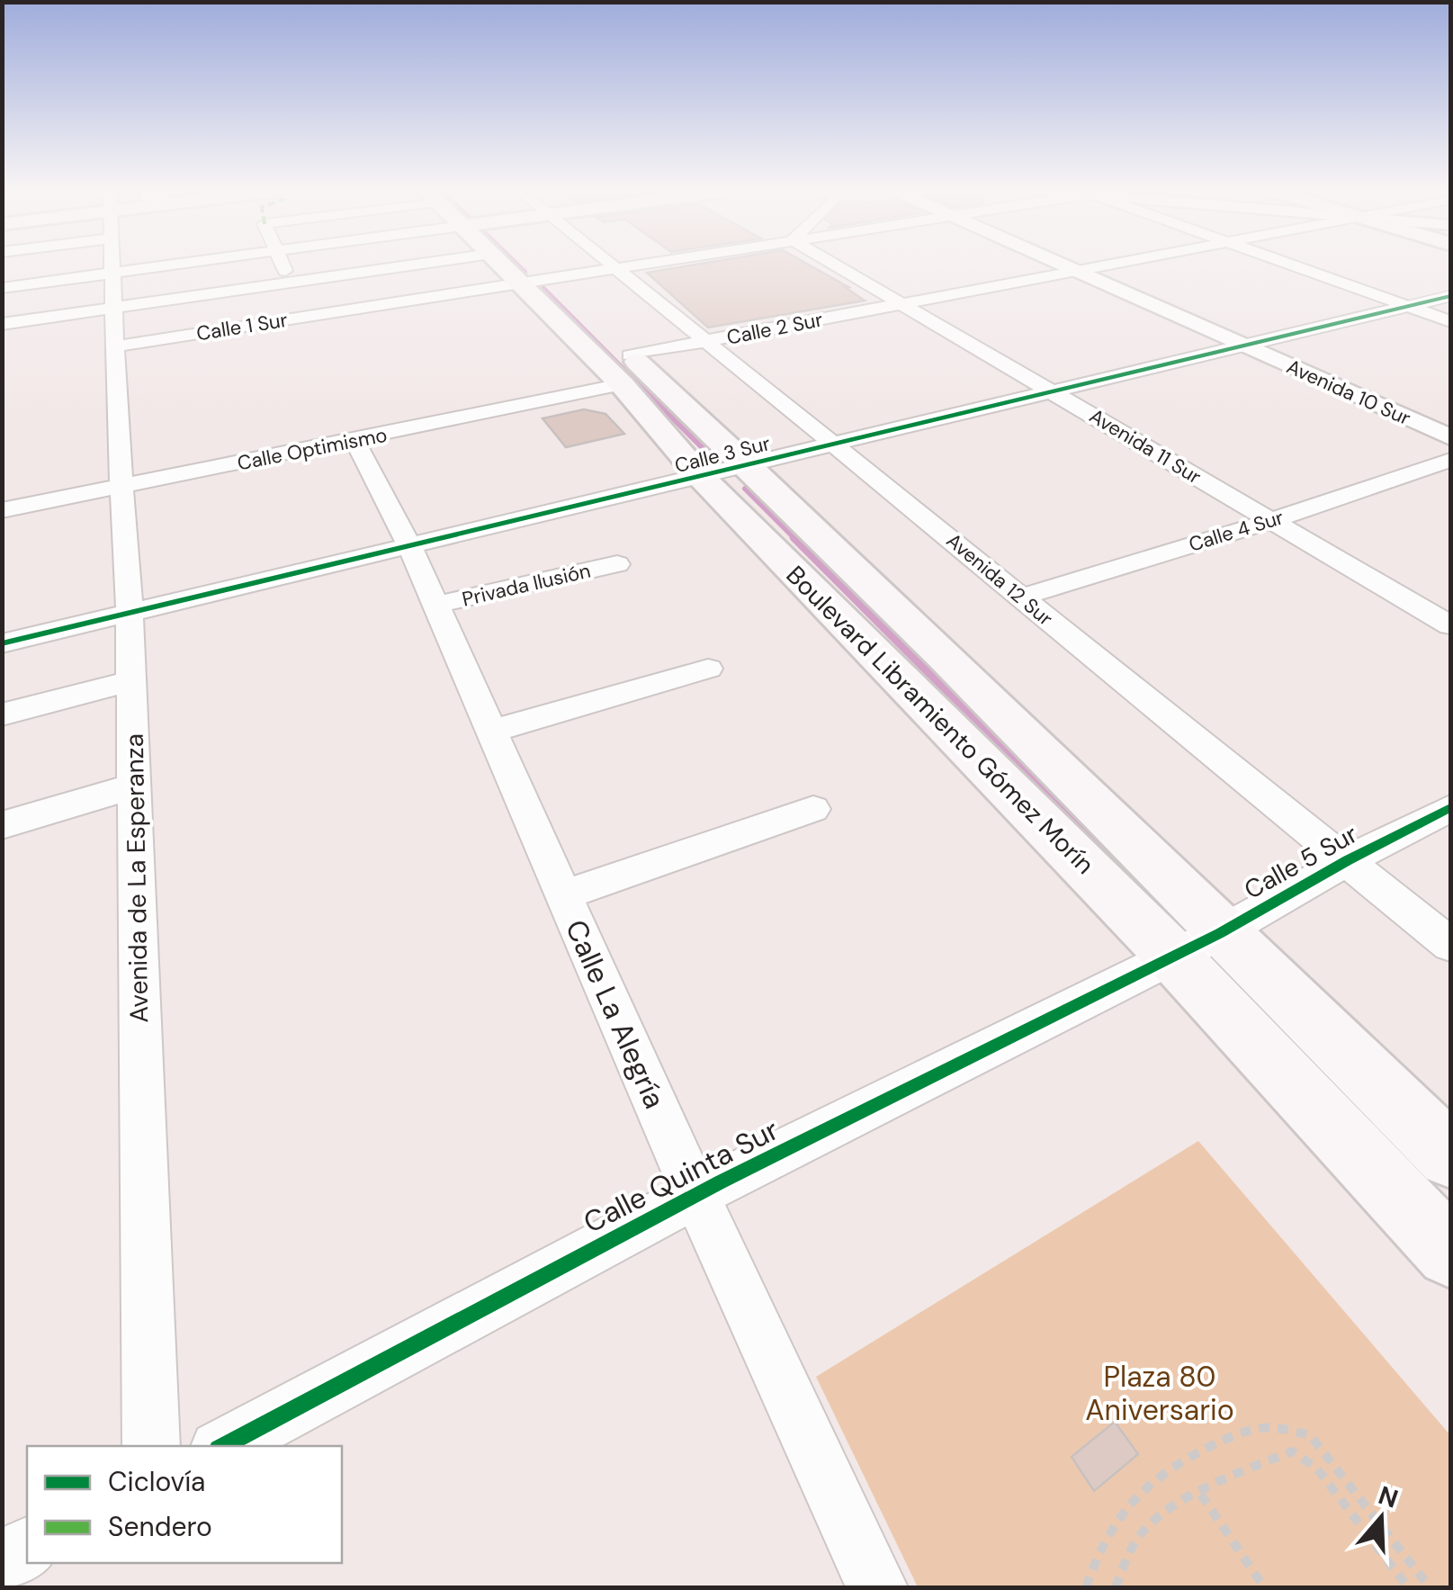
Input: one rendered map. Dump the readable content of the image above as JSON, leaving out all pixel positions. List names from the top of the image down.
{
  "streets": {
    "main road": ["Boulevard Libramiento Gómez Morín"],
    "street": [
      "Calle 1 Sur",
      "Calle 2 Sur",
      "Avenida 10 Sur",
      "Avenida 11 Sur",
      "Calle Optimismo",
      "Calle 3 Sur",
      "Calle 4 Sur",
      "Avenida 12 Sur",
      "Privada Ilusión",
      "Calle 5 Sur",
      "Avenida de La Esperanza",
      "Calle La Alegría",
      "Calle Quinta Sur"
    ]
  },
  "crossings": [
    ["Calle 1 Sur", "Avenida 12 Sur"],
    ["Calle 1 Sur", "Boulevard Libramiento Gómez Morín"],
    ["Calle 1 Sur", "Avenida de La Esperanza"],
    ["Calle 2 Sur", "Avenida 10 Sur"],
    ["Calle 2 Sur", "Avenida 11 Sur"],
    ["Calle 2 Sur", "Calle Optimismo"],
    ["Calle 2 Sur", "Avenida 12 Sur"],
    ["Calle 2 Sur", "Boulevard Libramiento Gómez Morín"],
    ["Avenida 10 Sur", "Calle 3 Sur"],
    ["Avenida 11 Sur", "Calle 3 Sur"],
    ["Avenida 11 Sur", "Calle 4 Sur"],
    ["Calle Optimismo", "Boulevard Libramiento Gómez Morín"],
    ["Calle Optimismo", "Avenida de La Esperanza"],
    ["Calle Optimismo", "Calle La Alegría"],
    ["Calle 3 Sur", "Avenida 12 Sur"],
    ["Calle 3 Sur", "Boulevard Libramiento Gómez Morín"],
    ["Calle 3 Sur", "Avenida de La Esperanza"],
    ["Calle 3 Sur", "Calle La Alegría"],
    ["Calle 4 Sur", "Avenida 12 Sur"],
    ["Avenida 12 Sur", "Calle 5 Sur"],
    ["Privada Ilusión", "Calle La Alegría"],
    ["Boulevard Libramiento Gómez Morín", "Calle 5 Sur"],
    ["Boulevard Libramiento Gómez Morín", "Calle Quinta Sur"],
    ["Calle 5 Sur", "Calle Quinta Sur"],
    ["Calle La Alegría", "Calle Quinta Sur"]
  ],
  "parks": ["Plaza 80 Aniversario"],
  "legend": ["Ciclovía", "Sendero"],
  "north": "top"
}
